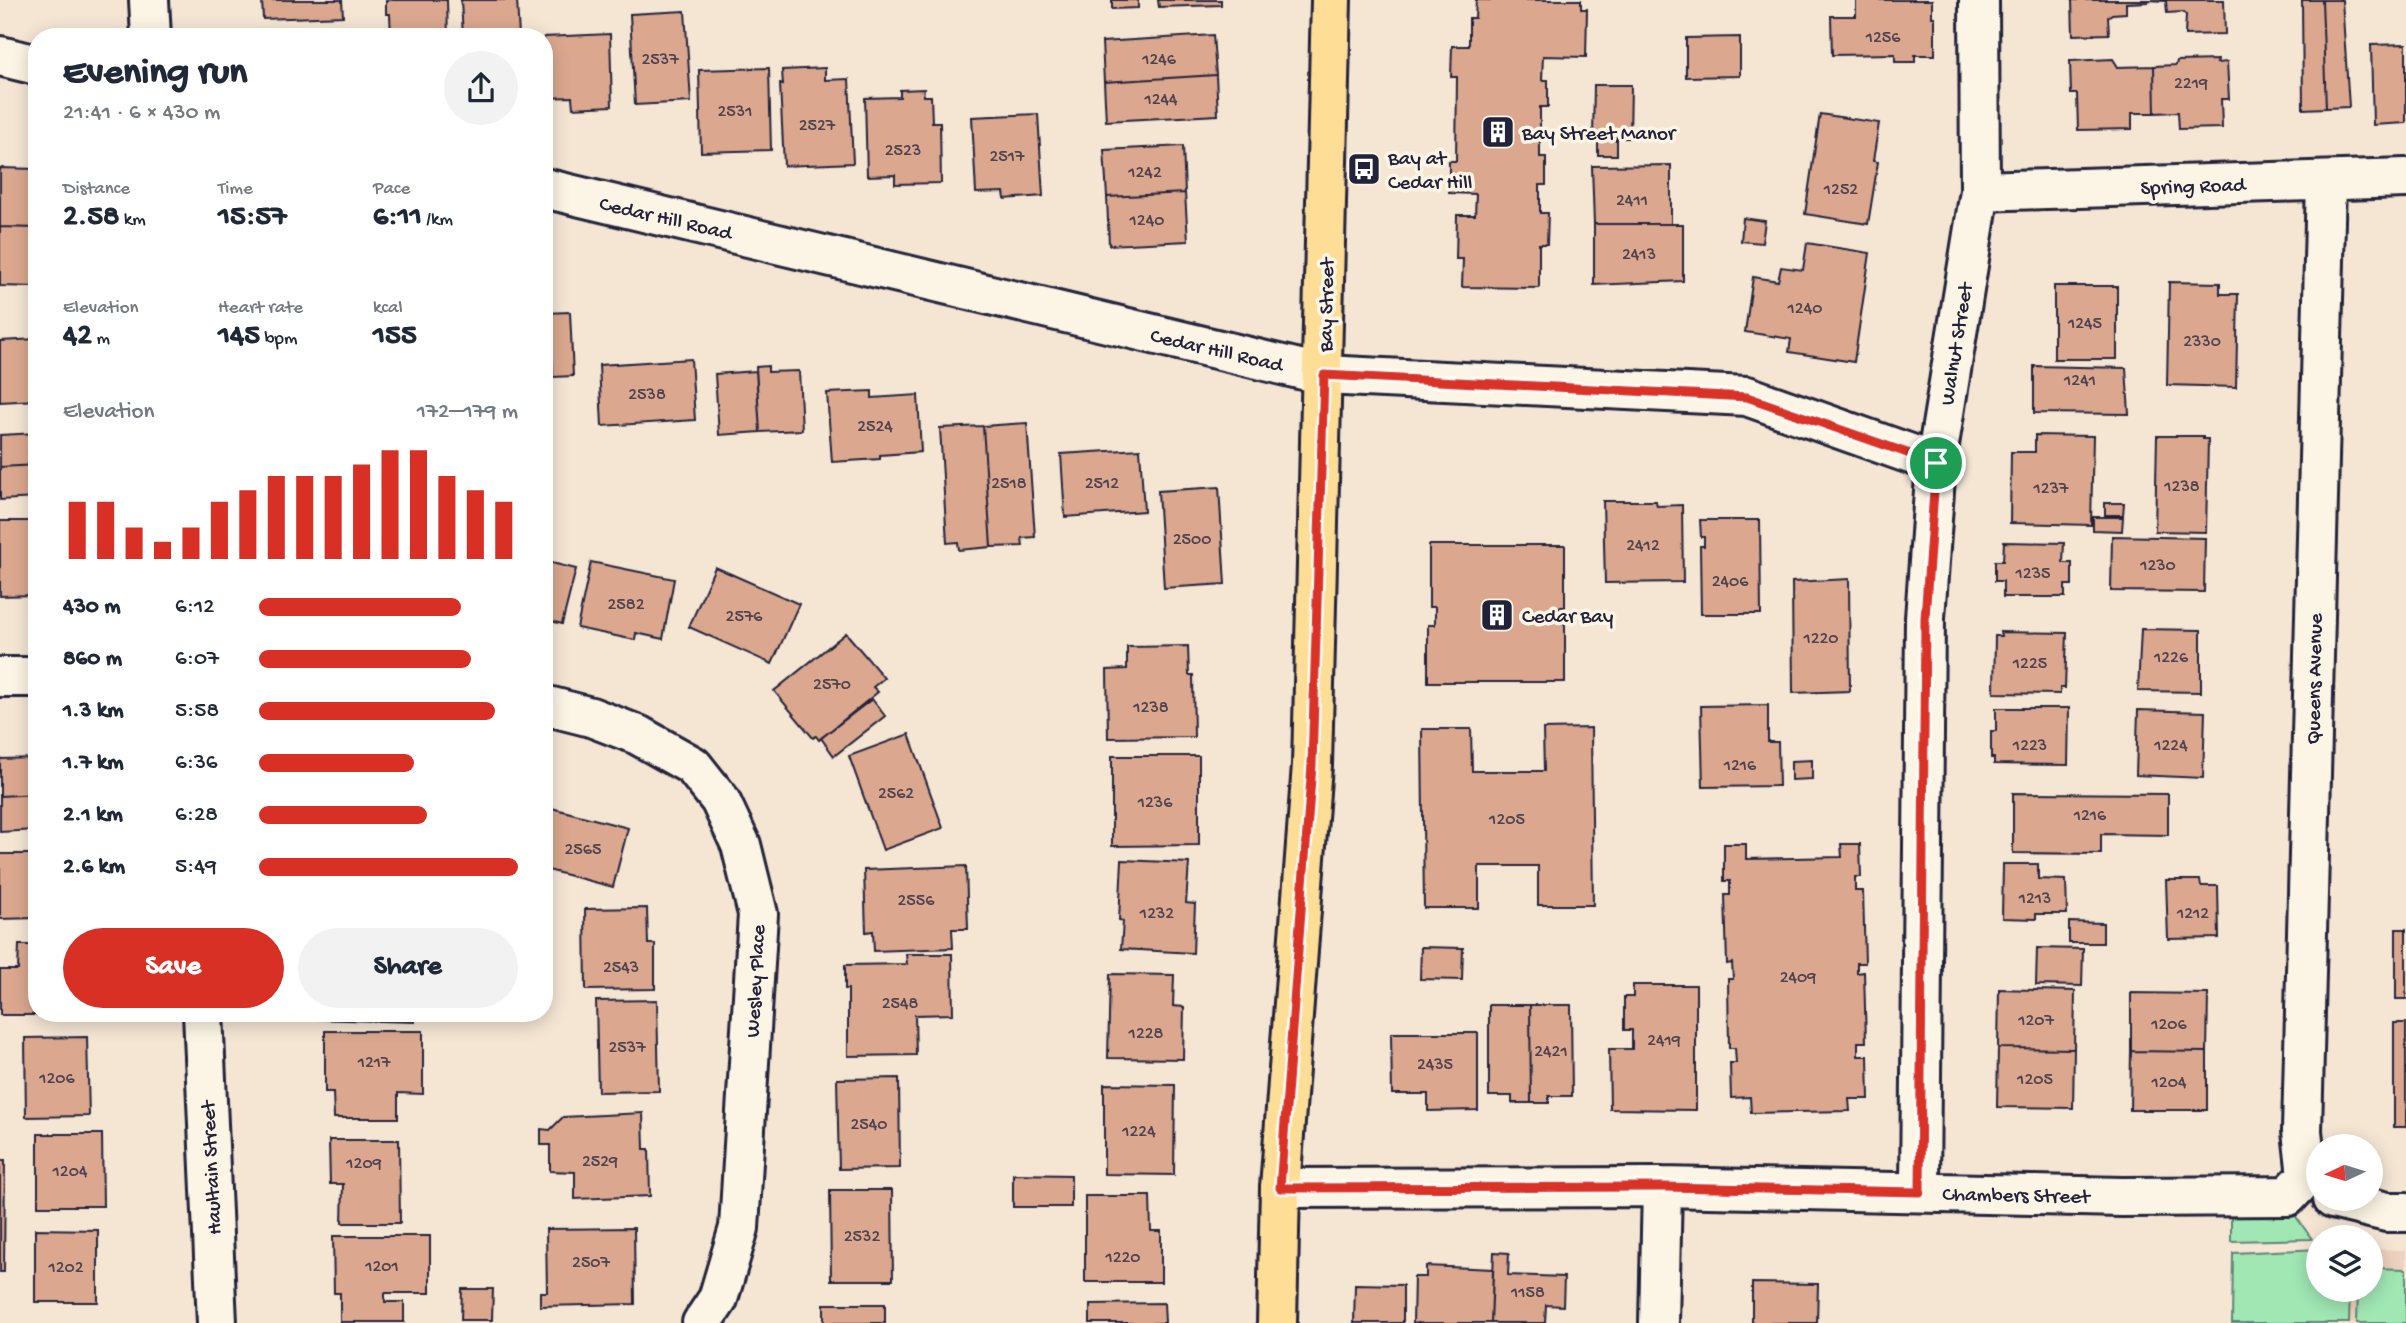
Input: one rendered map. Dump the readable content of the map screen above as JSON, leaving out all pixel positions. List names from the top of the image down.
{
  "streets": {
    "main road": ["Bay Street"],
    "street": [
      "Spring Road",
      "Cedar Hill Road",
      "Walnut Street",
      "Queens Avenue",
      "Wesley Place",
      "Haultain Street",
      "Chambers Street"
    ]
  },
  "crossings": [
    ["Spring Road", "Walnut Street"],
    ["Spring Road", "Queens Avenue"],
    ["Cedar Hill Road", "Bay Street"],
    ["Cedar Hill Road", "Walnut Street"],
    ["Bay Street", "Chambers Street"],
    ["Walnut Street", "Chambers Street"]
  ],
  "places": {
    "building": ["Bay Street Manor", "Cedar Bay"],
    "bus stop": ["Bay at Cedar Hill"]
  },
  "house_numbers": [
    "1256",
    "2537",
    "1246",
    "2219",
    "1244",
    "2531",
    "2527",
    "2523",
    "2517",
    "1242",
    "1252",
    "2411",
    "1240",
    "2413",
    "1240",
    "1245",
    "2330",
    "1241",
    "2538",
    "2524",
    "2518",
    "2512",
    "1238",
    "1237",
    "2500",
    "2412",
    "1230",
    "1235",
    "2406",
    "2582",
    "2576",
    "1220",
    "1226",
    "1225",
    "2570",
    "1238",
    "1223",
    "1224",
    "1216",
    "2562",
    "1236",
    "1216",
    "1205",
    "2565",
    "1213",
    "2556",
    "1232",
    "1212",
    "2543",
    "2409",
    "2548",
    "1207",
    "1206",
    "1228",
    "2419",
    "2537",
    "2421",
    "1217",
    "2435",
    "1206",
    "1205",
    "1204",
    "2540",
    "1224",
    "2529",
    "1209",
    "1204",
    "2532",
    "1220",
    "2507",
    "1201",
    "1202",
    "1158"
  ],
  "north": "left",
  "page": {
    "heading": ["Evening run", "21:41 · 6 × 430 m"],
    "stats": [
      ["Distance", "2.58 km"],
      ["Time", "15:57"],
      ["Pace", "6:11 /km"],
      ["Elevation", "42 m"],
      ["Heart rate", "145 bpm"],
      ["kcal", "155"]
    ],
    "chart": ["Elevation", "172–179 m"],
    "list": [
      {
        "name": "430 m",
        "note": "6:12"
      },
      {
        "name": "860 m",
        "note": "6:07"
      },
      {
        "name": "1.3 km",
        "note": "5:58"
      },
      {
        "name": "1.7 km",
        "note": "6:36"
      },
      {
        "name": "2.1 km",
        "note": "6:28"
      },
      {
        "name": "2.6 km",
        "note": "5:49"
      }
    ],
    "buttons": ["Save", "Share"]
  }
}
